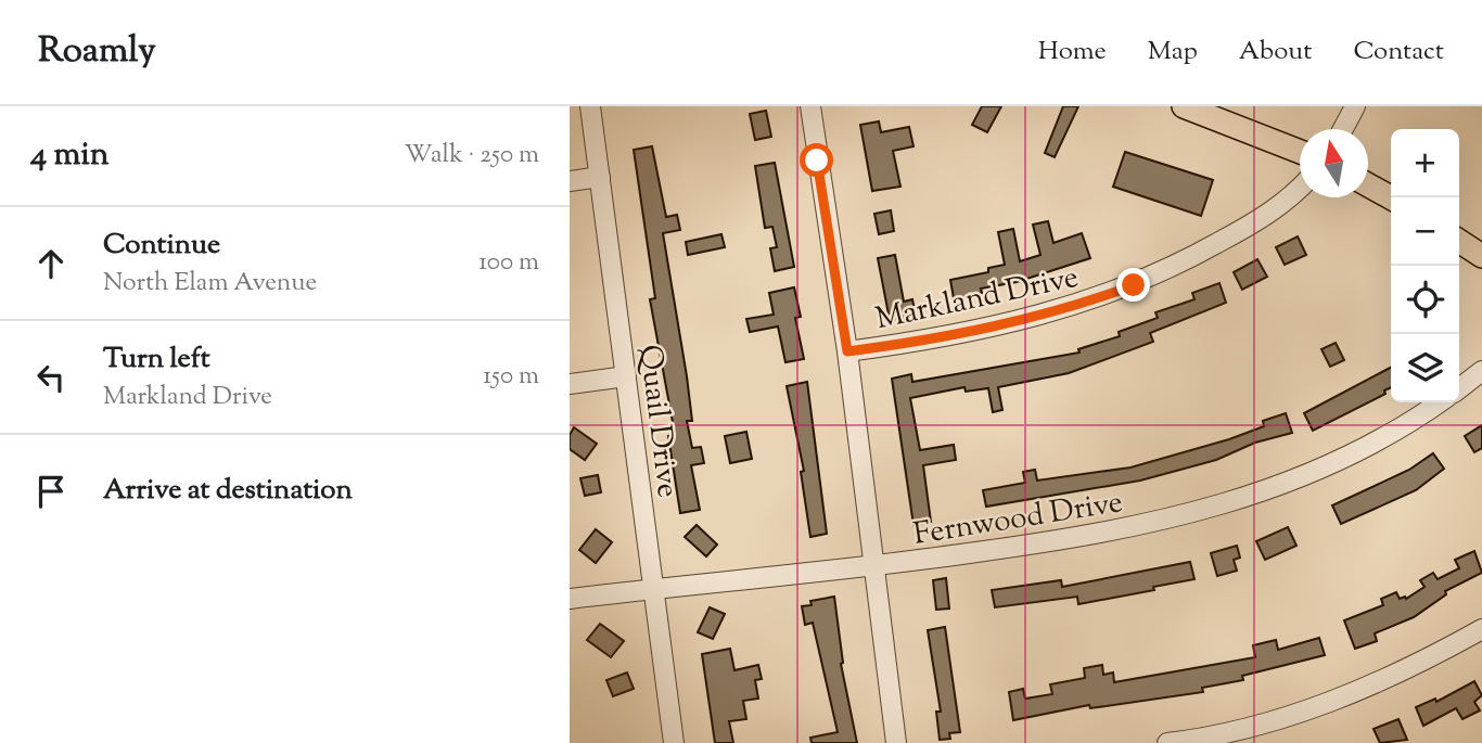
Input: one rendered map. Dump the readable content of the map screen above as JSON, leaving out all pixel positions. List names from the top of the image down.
{
  "streets": {
    "street": ["Markland Drive", "Quail Drive", "Fernwood Drive"]
  },
  "crossings": [
    ["Quail Drive", "Fernwood Drive"]
  ],
  "north": "top",
  "page": {
    "header": "Roamly",
    "nav": [
      "Home",
      "Map",
      "About",
      "Contact"
    ],
    "heading": ["4 min", "Walk · 250 m"],
    "map_buttons": ["+", "−"],
    "list": [
      ["Continue", "North Elam Avenue", "100 m"],
      ["Turn left", "Markland Drive", "150 m"],
      "Arrive at destination"
    ]
  }
}
